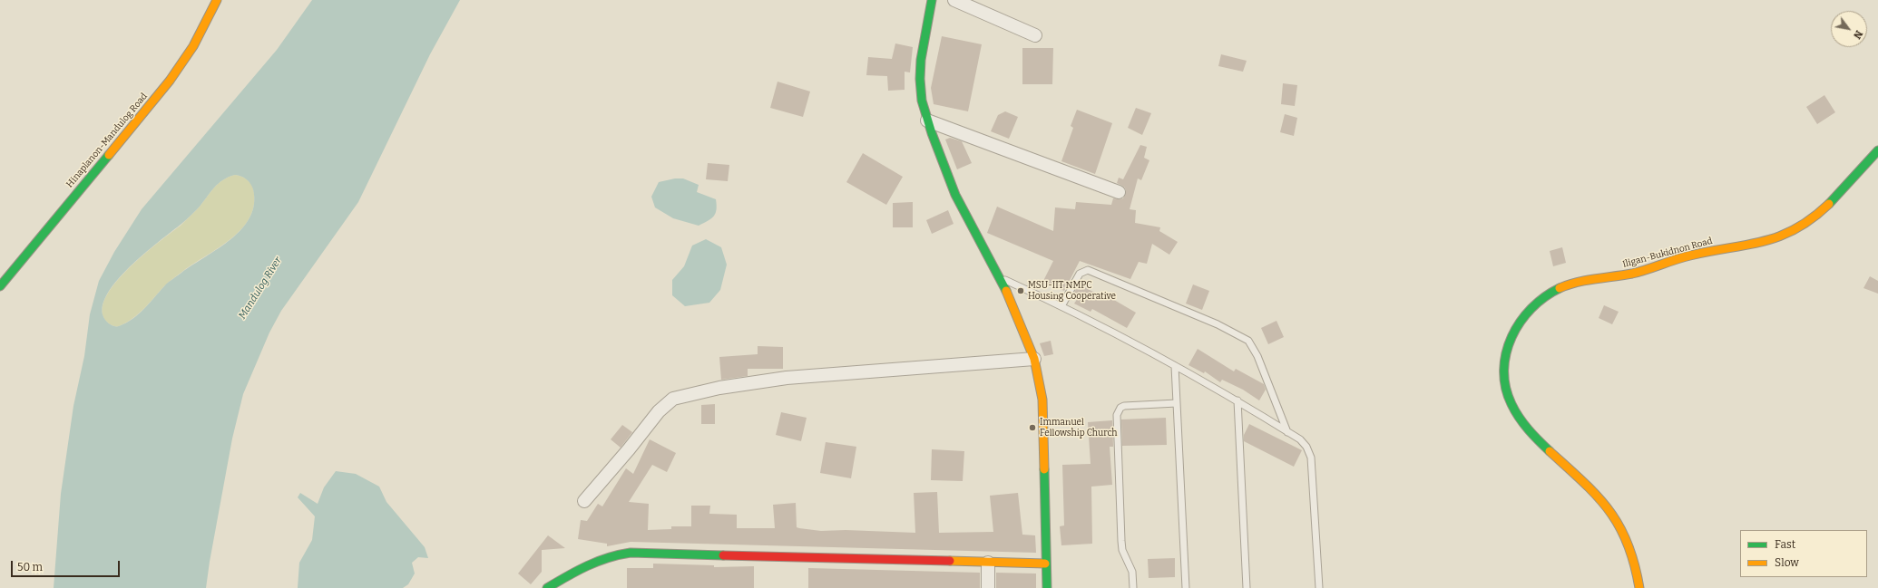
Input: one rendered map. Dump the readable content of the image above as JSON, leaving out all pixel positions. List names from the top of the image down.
{
  "streets": {
    "street": ["Hinaplanon-Mandulog Road", "Iligan-Bukidnon Road"]
  },
  "water": ["Mandulog River"],
  "places": ["MSU-IIT NMPC Housing Cooperative", "Immanuel Fellowship Church"],
  "legend": ["Fast", "Slow"],
  "scale_bar": "50 m",
  "north": "bottom right"
}
